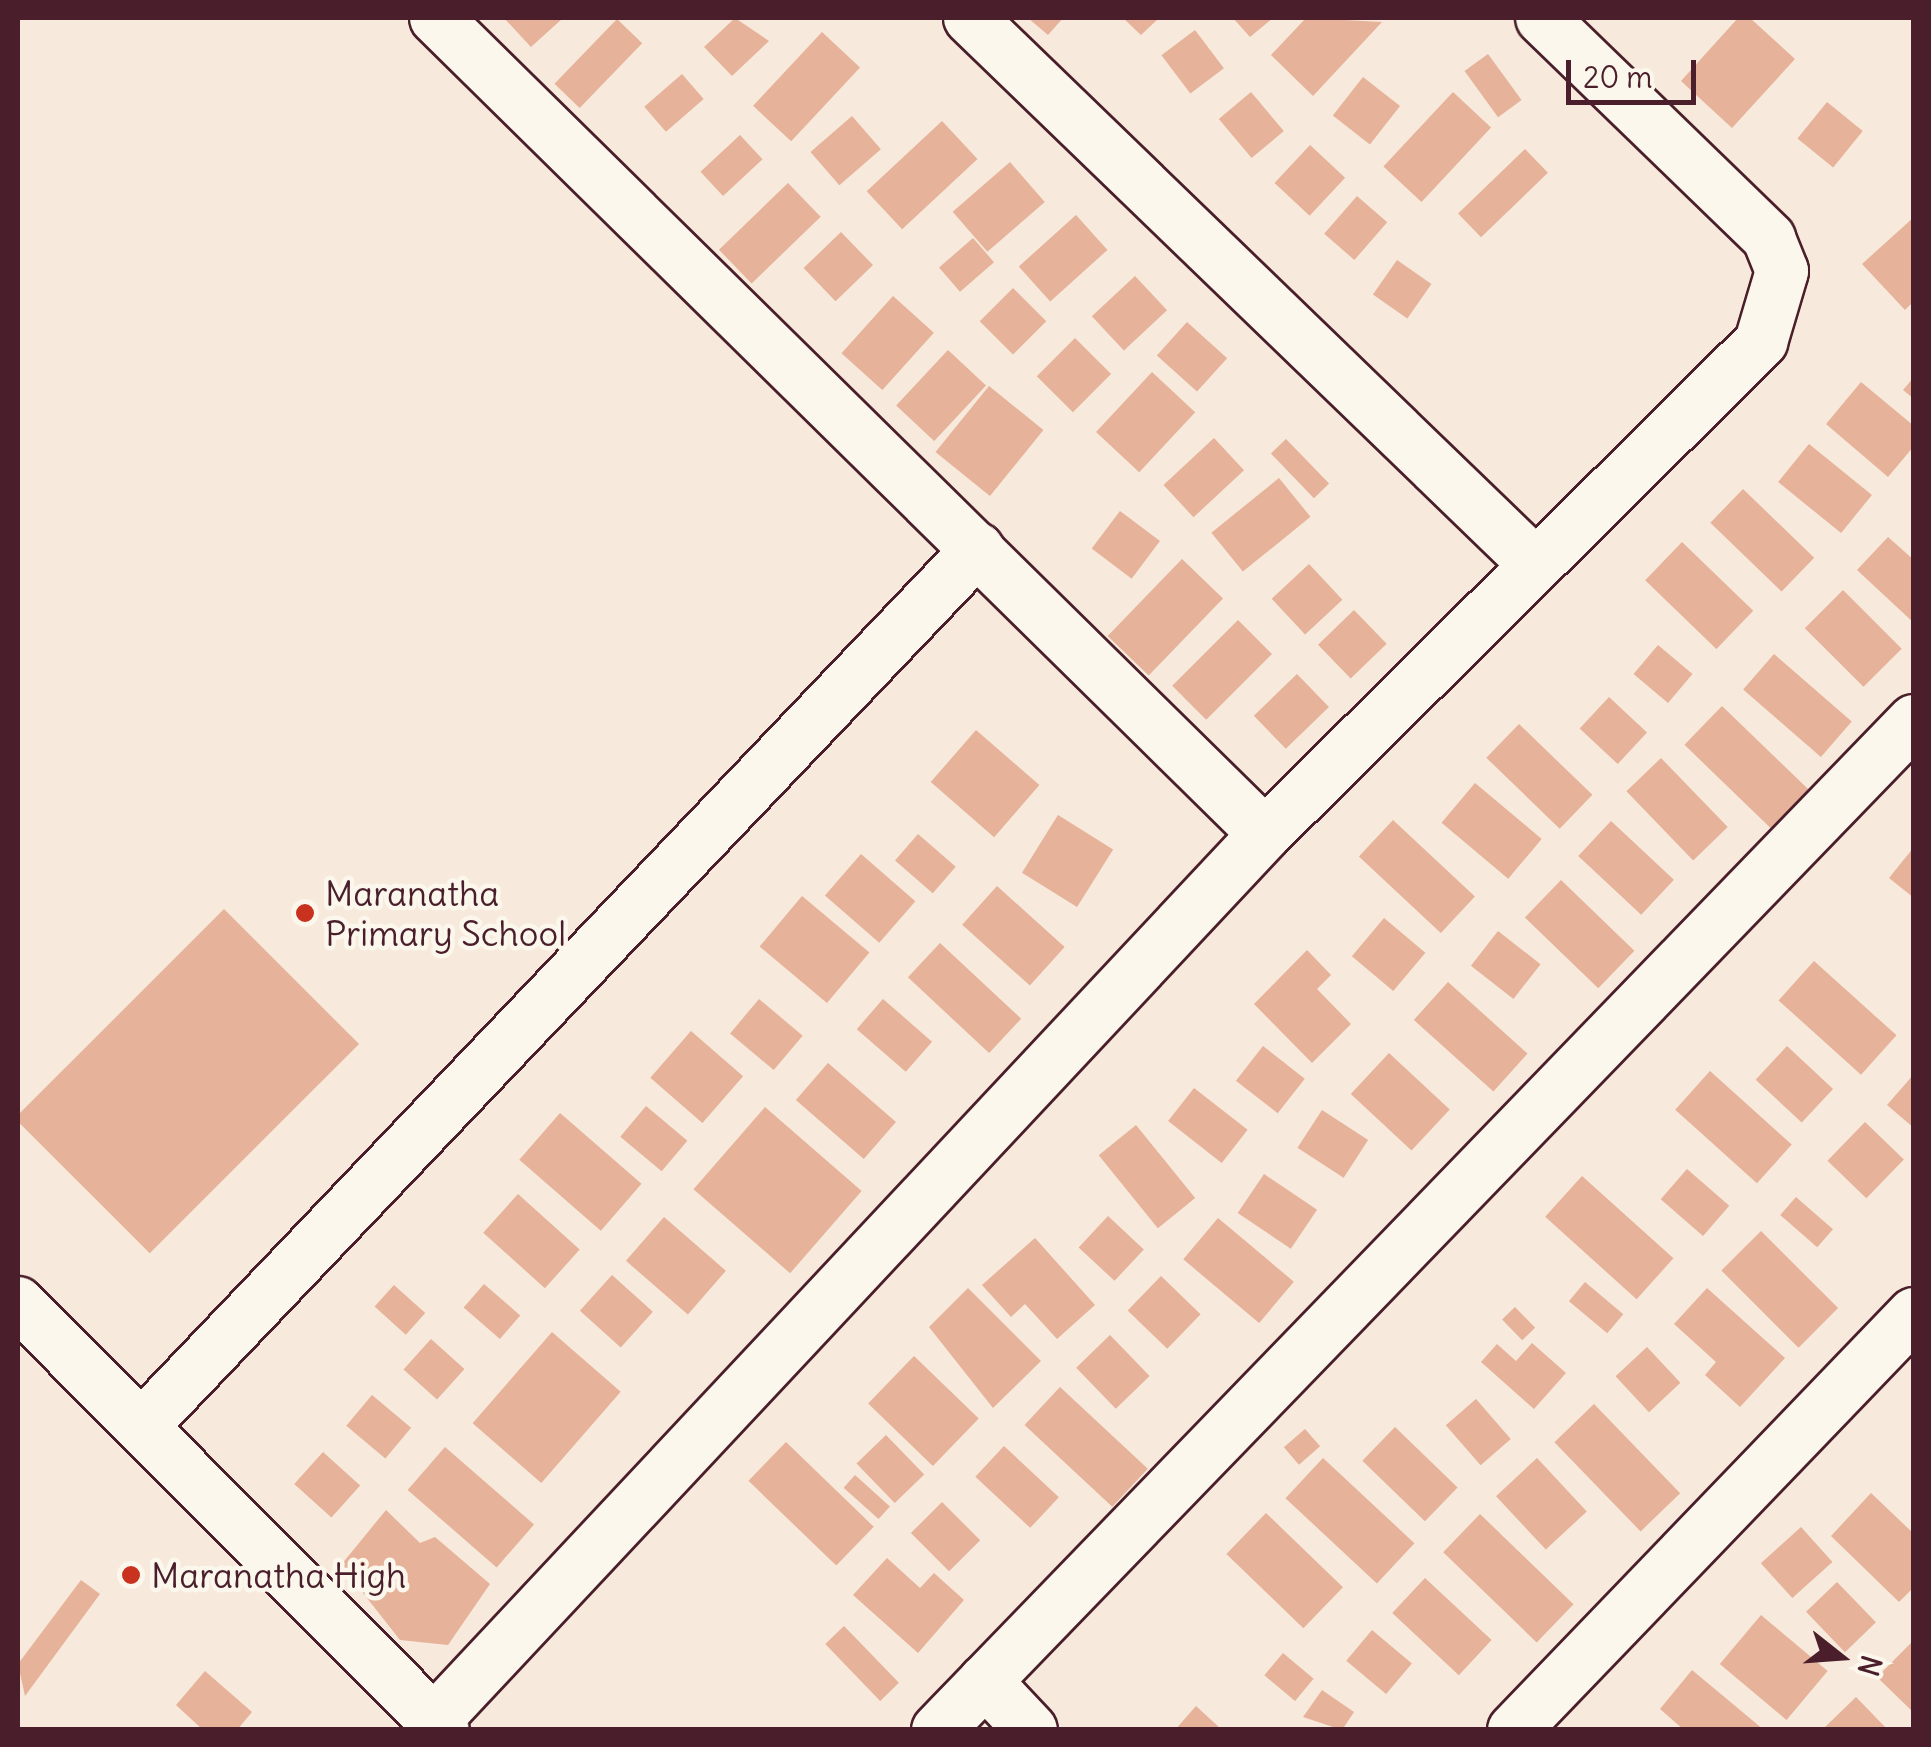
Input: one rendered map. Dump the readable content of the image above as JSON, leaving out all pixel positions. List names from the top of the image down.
{
  "places": ["Maranatha Primary School", "Maranatha High"],
  "scale_bar": "20 m",
  "north": "right"
}
